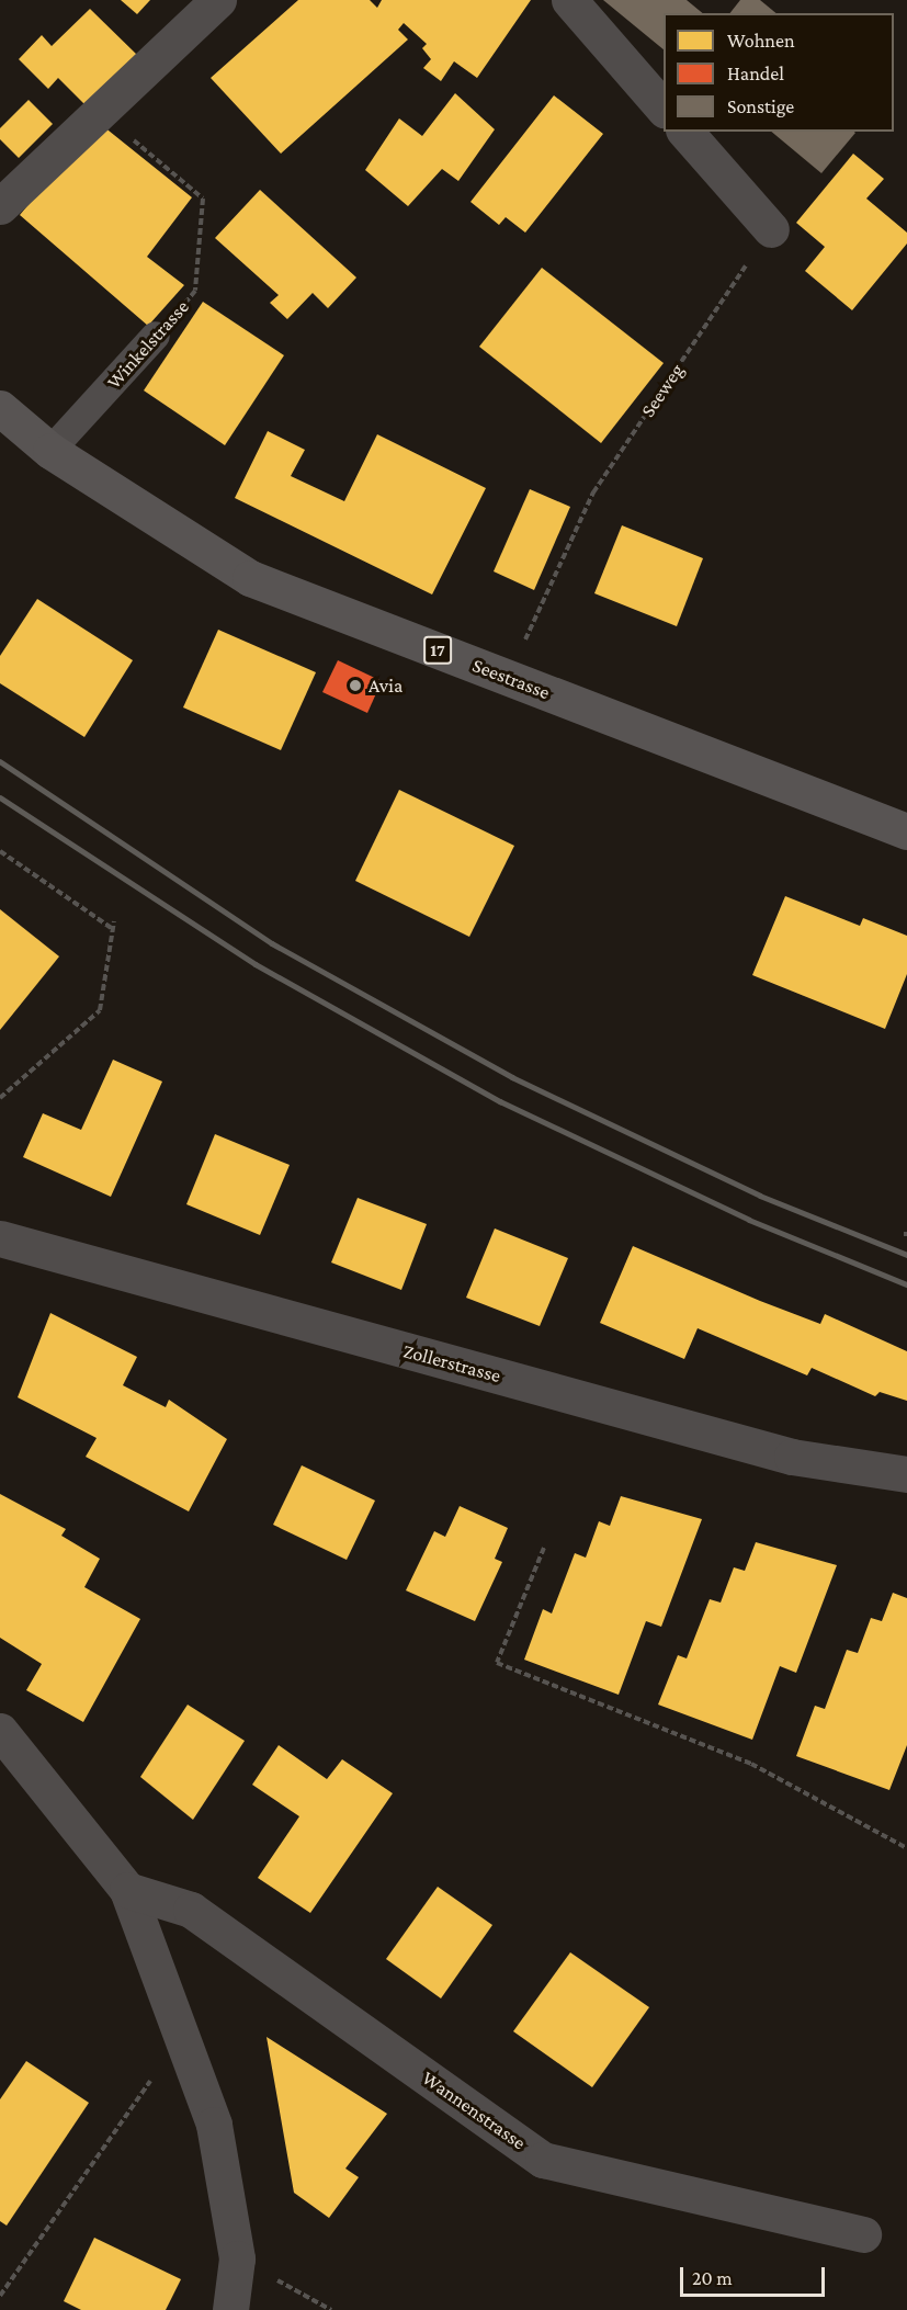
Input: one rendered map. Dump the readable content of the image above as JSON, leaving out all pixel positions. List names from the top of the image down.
{
  "streets": {
    "main road": ["17", "Seestrasse"],
    "street": ["Zollerstrasse", "Wannenstrasse"],
    "lane": ["Winkelstrasse"],
    "path": ["Seeweg"]
  },
  "crossings": [
    ["Winkelstrasse", "Seestrasse"],
    ["Seeweg", "Seestrasse"]
  ],
  "places": ["Avia"],
  "legend": ["Wohnen", "Handel", "Sonstige"],
  "scale_bar": "20 m"
}
